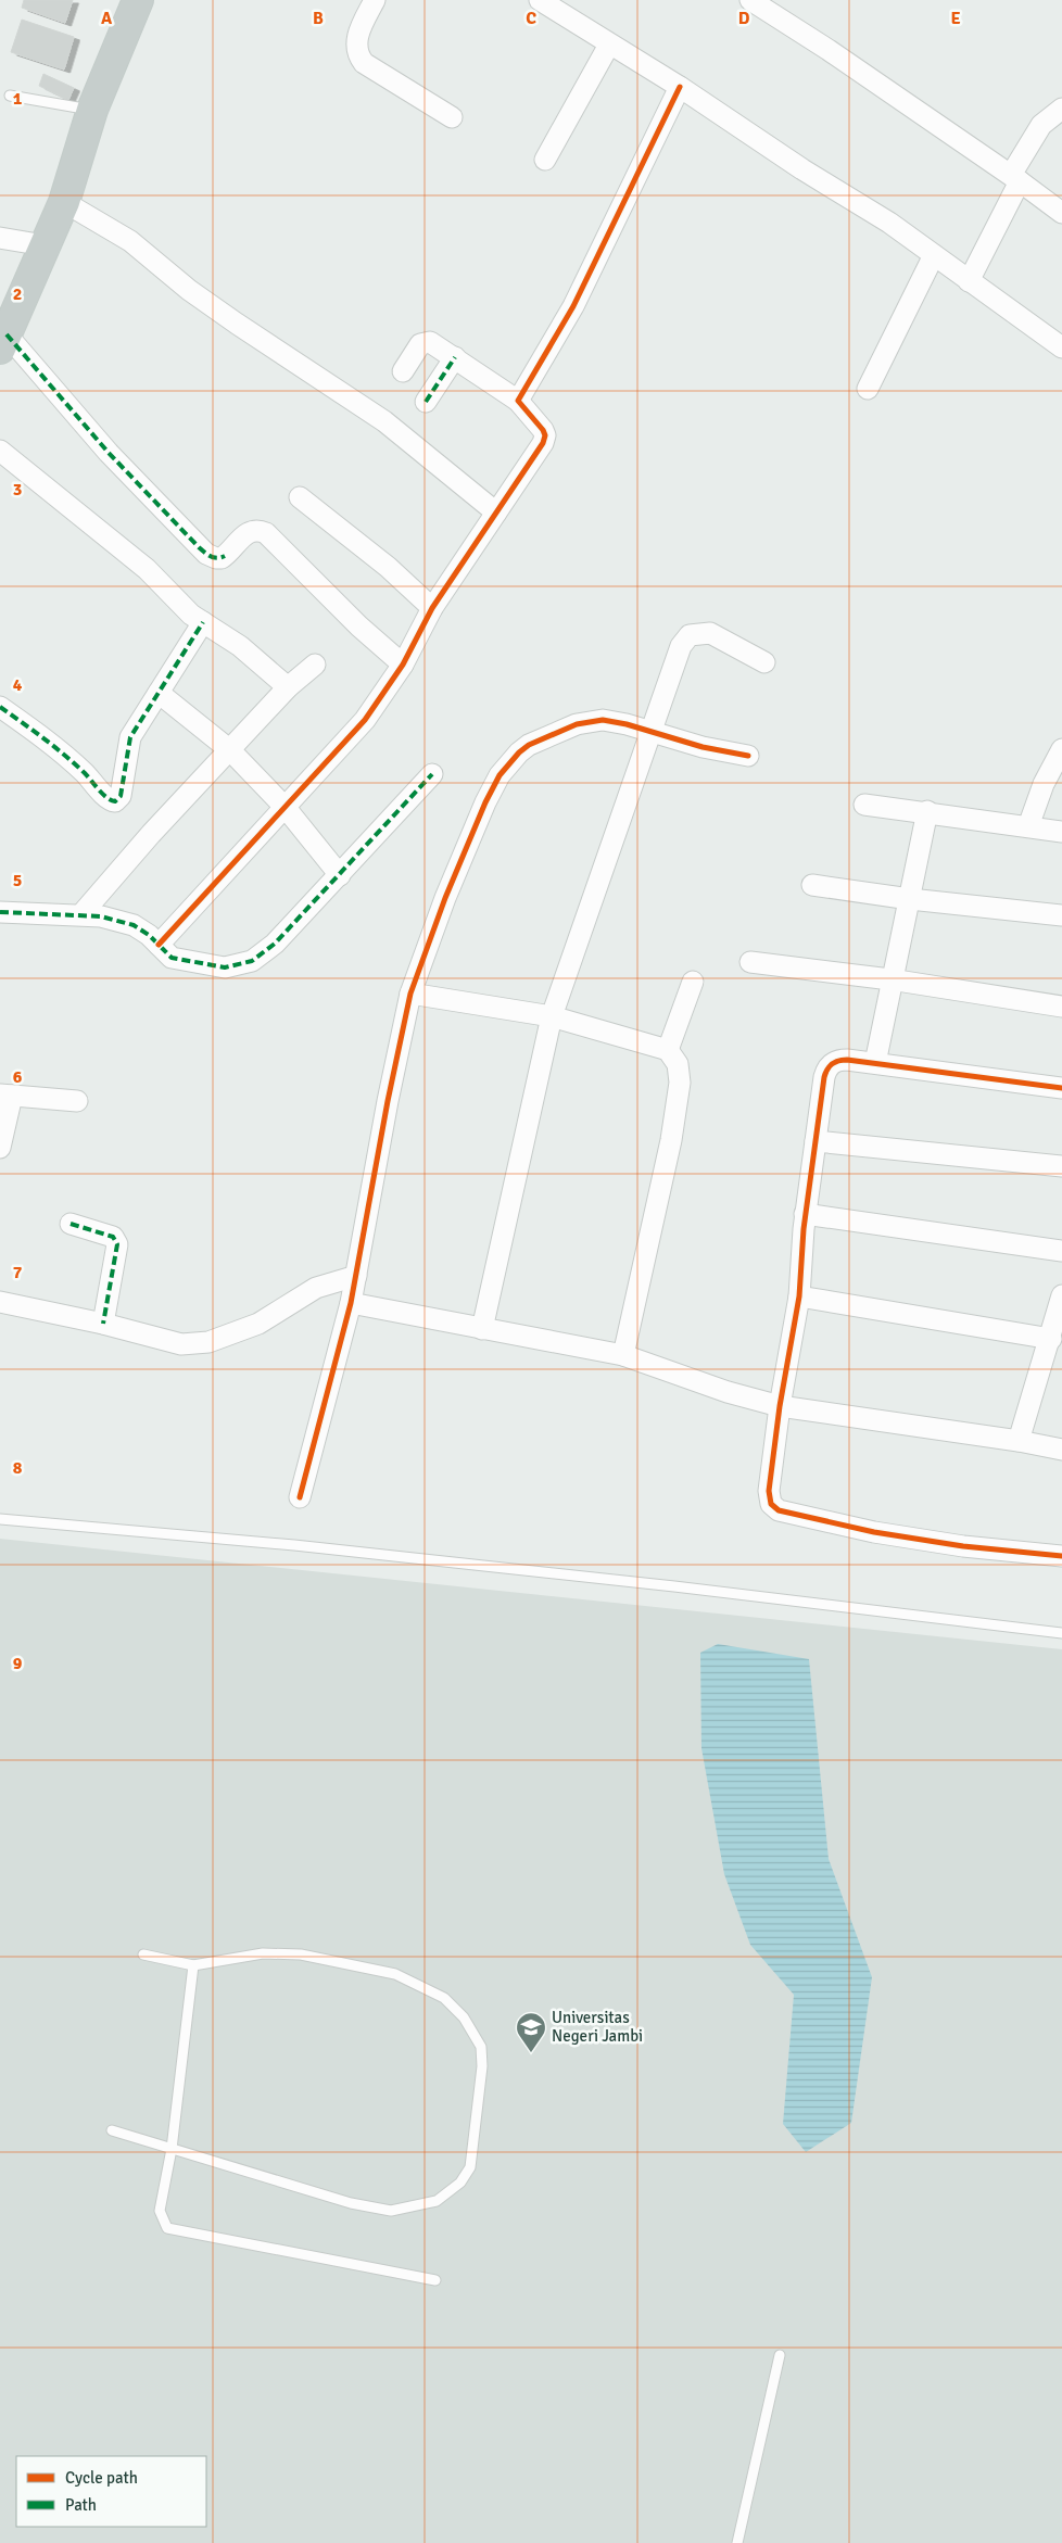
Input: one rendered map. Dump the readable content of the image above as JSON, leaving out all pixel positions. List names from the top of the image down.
{
  "places": {
    "school or university": ["Universitas Negeri Jambi"]
  },
  "legend": ["Cycle path", "Path"],
  "grid": {
    "columns": [
      "A",
      "B",
      "C",
      "D",
      "E"
    ],
    "rows": [
      "1",
      "2",
      "3",
      "4",
      "5",
      "6",
      "7",
      "8",
      "9"
    ]
  }
}
